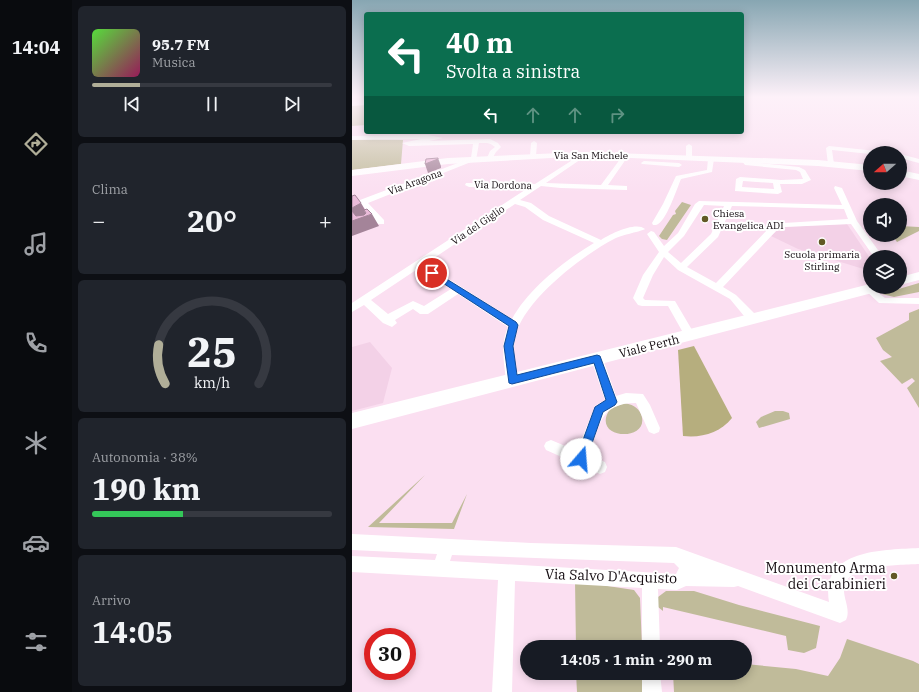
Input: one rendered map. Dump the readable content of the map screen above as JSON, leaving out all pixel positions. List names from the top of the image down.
{
  "streets": {
    "main road": ["Viale Perth"],
    "street": [
      "Via San Michele",
      "Via Aragona",
      "Via Dordona",
      "Via del Giglio",
      "Via Salvo D'Acquisto"
    ]
  },
  "crossings": [
    ["Via San Michele", "Via Aragona"],
    ["Via San Michele", "Via del Giglio"],
    ["Via Dordona", "Via del Giglio"]
  ],
  "places": ["Chiesa Evangelica ADI", "Scuola primaria Stirling", "Monumento Arma dei Carabinieri"],
  "north": "left",
  "page": {
    "tabs": "14:04",
    "turn": ["40 m", "Svolta a sinistra"],
    "song": ["95.7 FM", "Musica"],
    "tile": [
      "Clima",
      ["Autonomia · 38%", "190 km"],
      ["Arrivo", "14:05"]
    ],
    "heat": ["−", "20°", "+"],
    "limit": "30",
    "trip": "14:05 · 1 min · 290 m",
    "gauge": ["25", "km/h"]
  }
}
